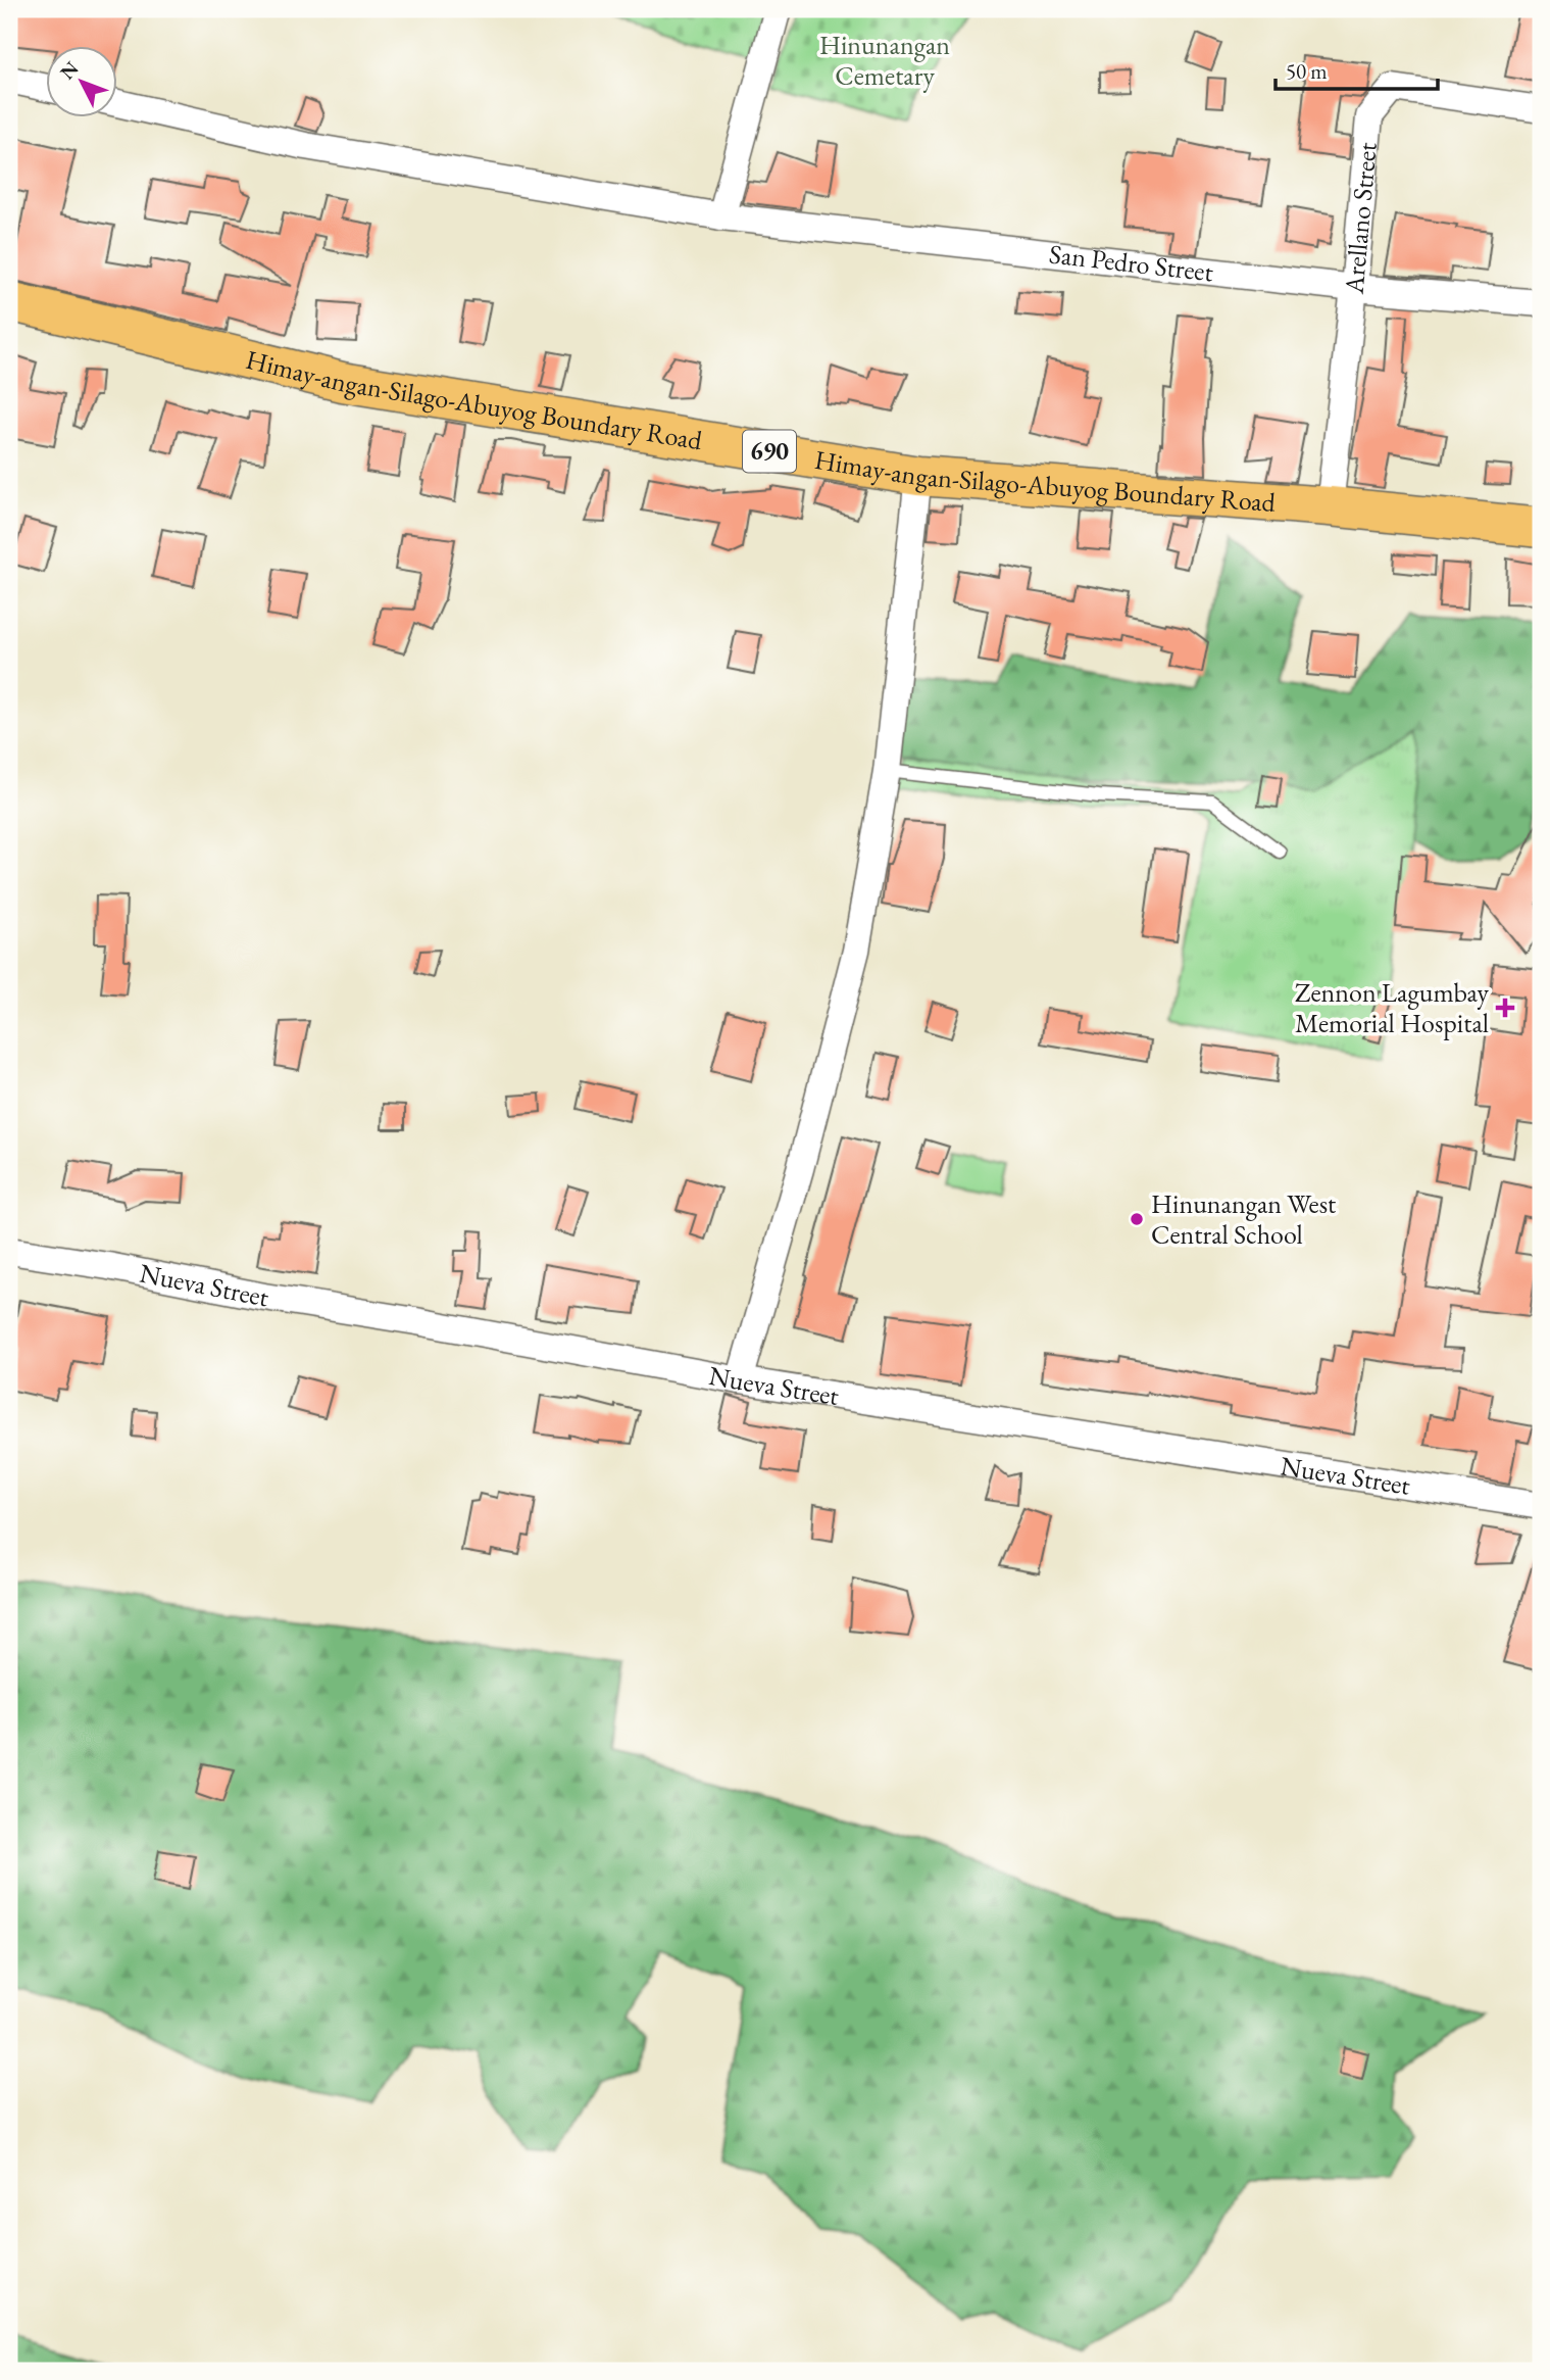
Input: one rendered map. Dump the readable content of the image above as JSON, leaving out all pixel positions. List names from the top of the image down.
{
  "streets": {
    "main road": ["Himay-angan-Silago-Abuyog Boundary Road", "690"],
    "street": ["Arellano Street", "San Pedro Street", "Nueva Street"]
  },
  "crossings": [
    ["Arellano Street", "San Pedro Street"],
    ["Arellano Street", "Himay-angan-Silago-Abuyog Boundary Road"]
  ],
  "parks": ["Hinunangan Cemetary"],
  "places": {
    "health": ["Zennon Lagumbay Memorial Hospital"],
    "other": ["Hinunangan West Central School"]
  },
  "scale_bar": "50 m",
  "north": "top left"
}
